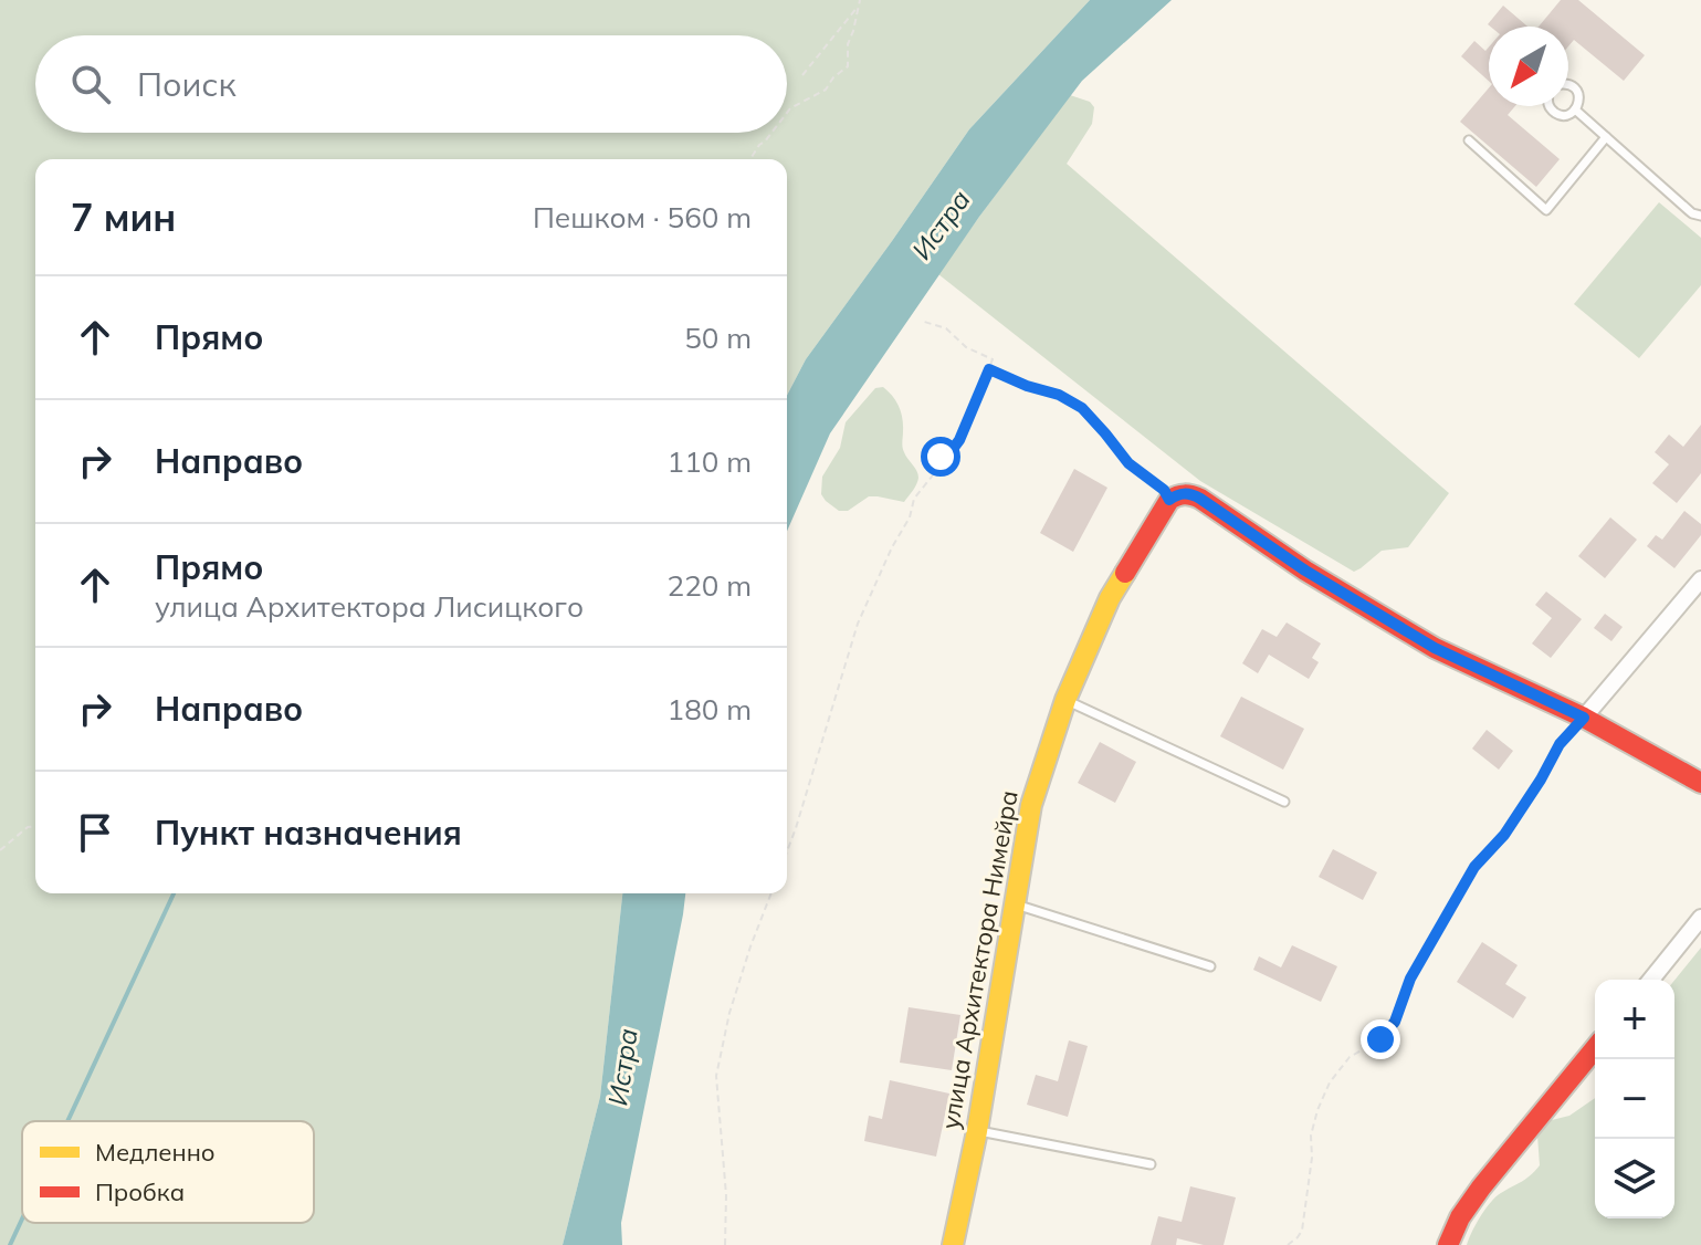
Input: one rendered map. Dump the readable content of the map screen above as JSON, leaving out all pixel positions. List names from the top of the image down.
{
  "streets": {
    "street": ["улица Архитектора Нимейра"]
  },
  "water": ["Истра"],
  "legend": ["Медленно", "Пробка"],
  "north": "bottom left",
  "page": {
    "search": "Поиск",
    "heading": ["7 мин", "Пешком · 560 m"],
    "list": [
      ["Прямо", "50 m"],
      ["Направо", "110 m"],
      ["Прямо", "улица Архитектора Лисицкого", "220 m"],
      ["Направо", "180 m"],
      "Пункт назначения"
    ],
    "map_buttons": ["+", "−"]
  }
}
